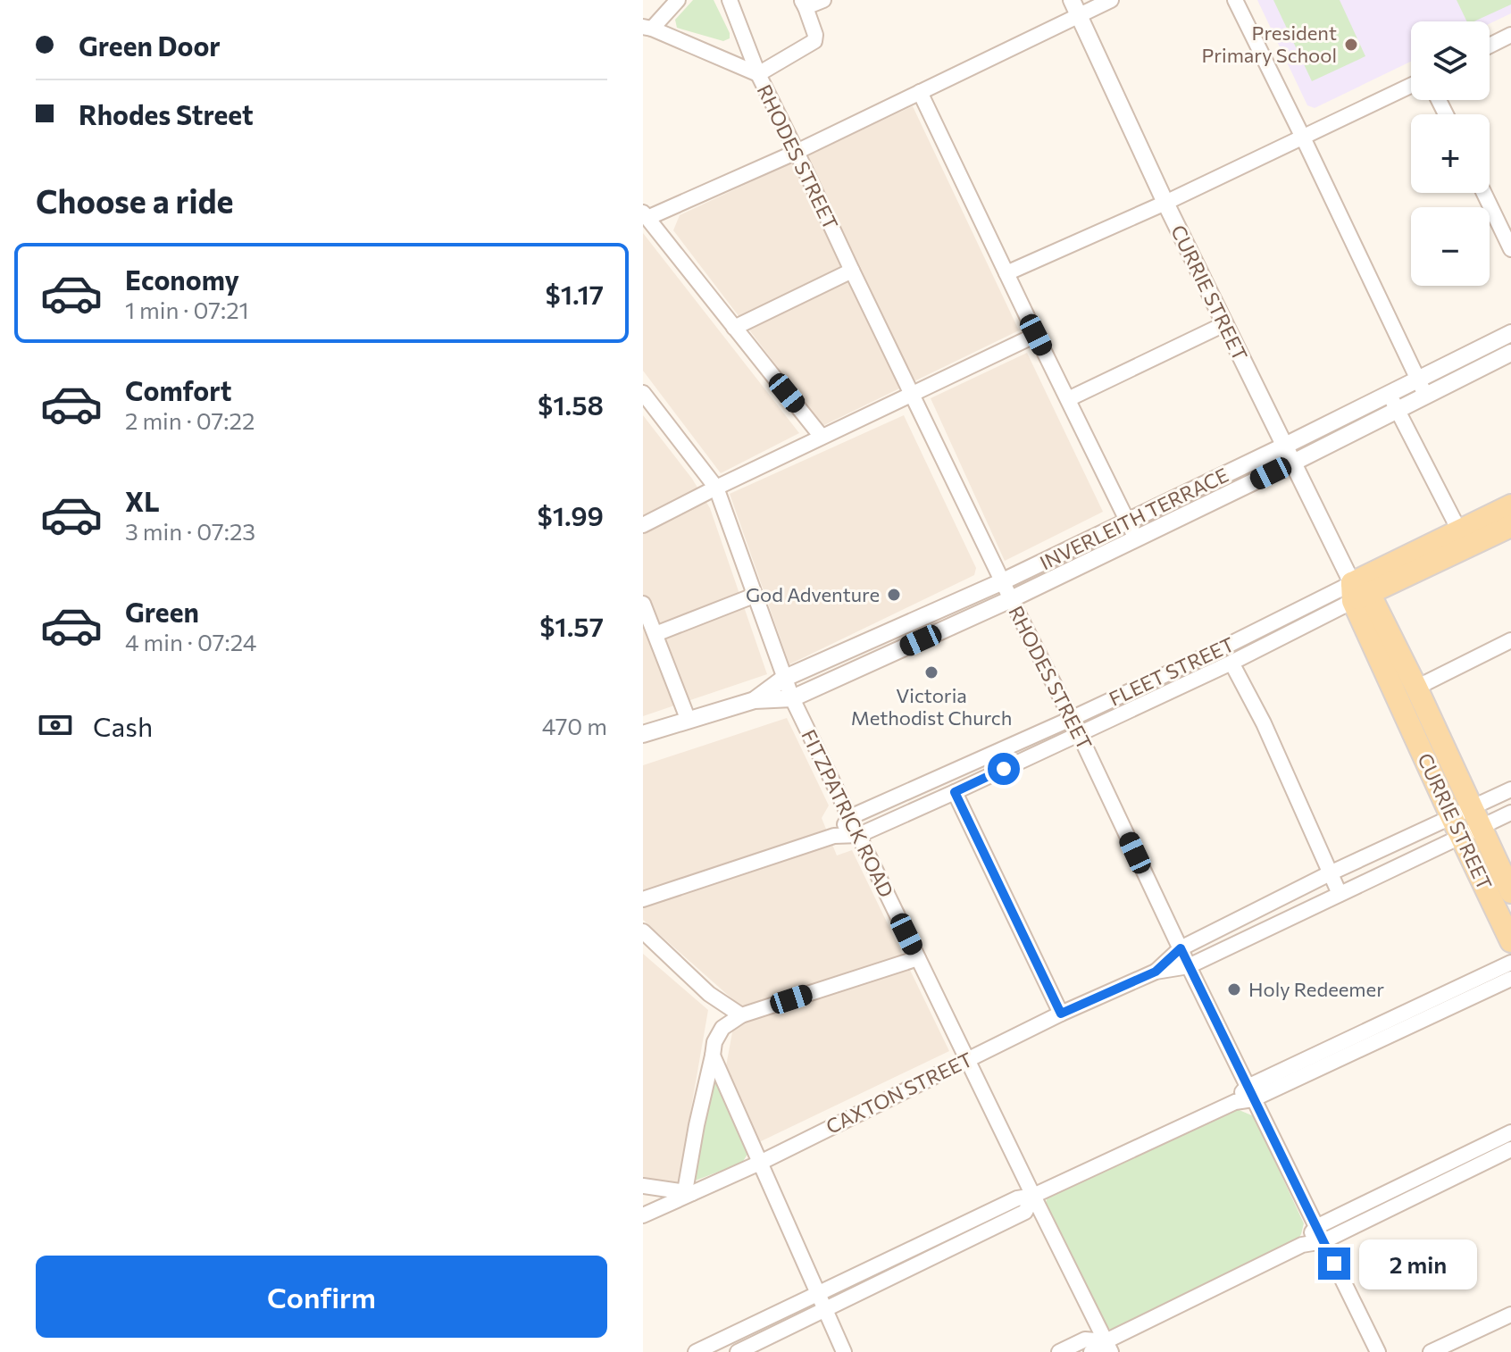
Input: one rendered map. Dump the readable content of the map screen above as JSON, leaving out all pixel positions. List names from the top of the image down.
{
  "streets": {
    "main road": ["CURRIE STREET", "FLEET STREET"],
    "street": [
      "RHODES STREET",
      "INVERLEITH TERRACE",
      "FITZPATRICK ROAD",
      "CAXTON STREET"
    ]
  },
  "crossings": [
    ["RHODES STREET", "INVERLEITH TERRACE"],
    ["RHODES STREET", "FLEET STREET"],
    ["RHODES STREET", "CAXTON STREET"],
    ["CURRIE STREET", "INVERLEITH TERRACE"],
    ["CURRIE STREET", "FLEET STREET"],
    ["CURRIE STREET", "CAXTON STREET"],
    ["INVERLEITH TERRACE", "FITZPATRICK ROAD"],
    ["FLEET STREET", "FITZPATRICK ROAD"],
    ["FITZPATRICK ROAD", "CAXTON STREET"]
  ],
  "places": [
    "President Primary School",
    "God Adventure",
    "Victoria Methodist Church",
    "Holy Redeemer"
  ],
  "page": {
    "banner": ["Green Door", "Rhodes Street"],
    "map_buttons": ["+", "−"],
    "heading": "Choose a ride",
    "list": [
      {
        "name": "Economy",
        "note": "1 min · 07:21",
        "value": "$1.17"
      },
      {
        "name": "Comfort",
        "note": "2 min · 07:22",
        "value": "$1.58"
      },
      {
        "name": "XL",
        "note": "3 min · 07:23",
        "value": "$1.99"
      },
      {
        "name": "Green",
        "note": "4 min · 07:24",
        "value": "$1.57"
      }
    ],
    "pay": ["Cash", "470 m"],
    "bubble": "2 min",
    "buttons": "Confirm"
  }
}
